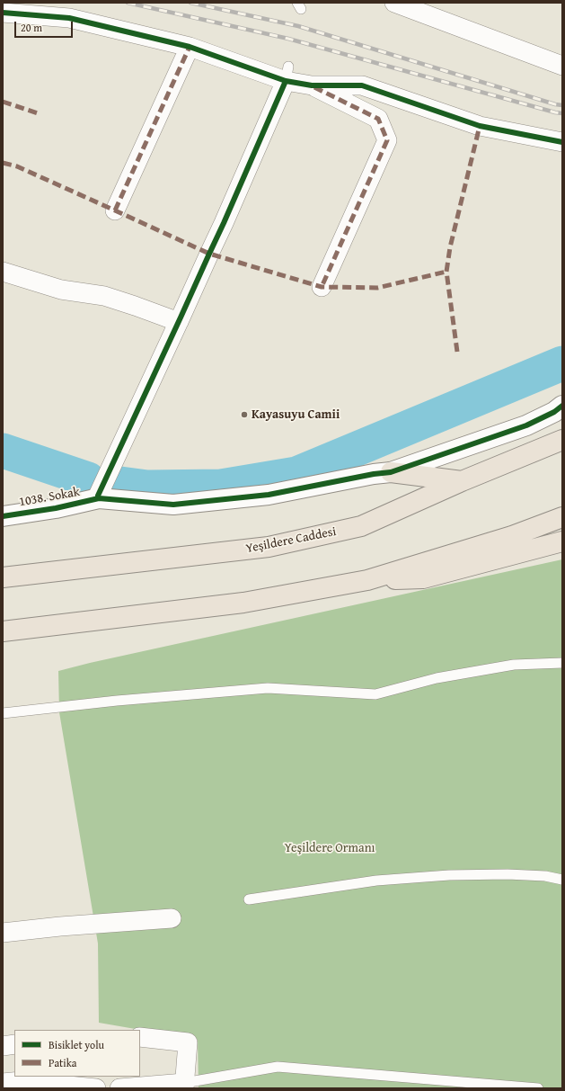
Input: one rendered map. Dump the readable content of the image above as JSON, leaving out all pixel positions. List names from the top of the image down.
{
  "streets": {
    "highway": ["Yeşildere Caddesi"],
    "street": ["1038. Sokak"]
  },
  "parks": ["Yeşildere Ormanı"],
  "places": ["Kayasuyu Camii"],
  "legend": ["Bisiklet yolu", "Patika"],
  "scale_bar": "20 m"
}
